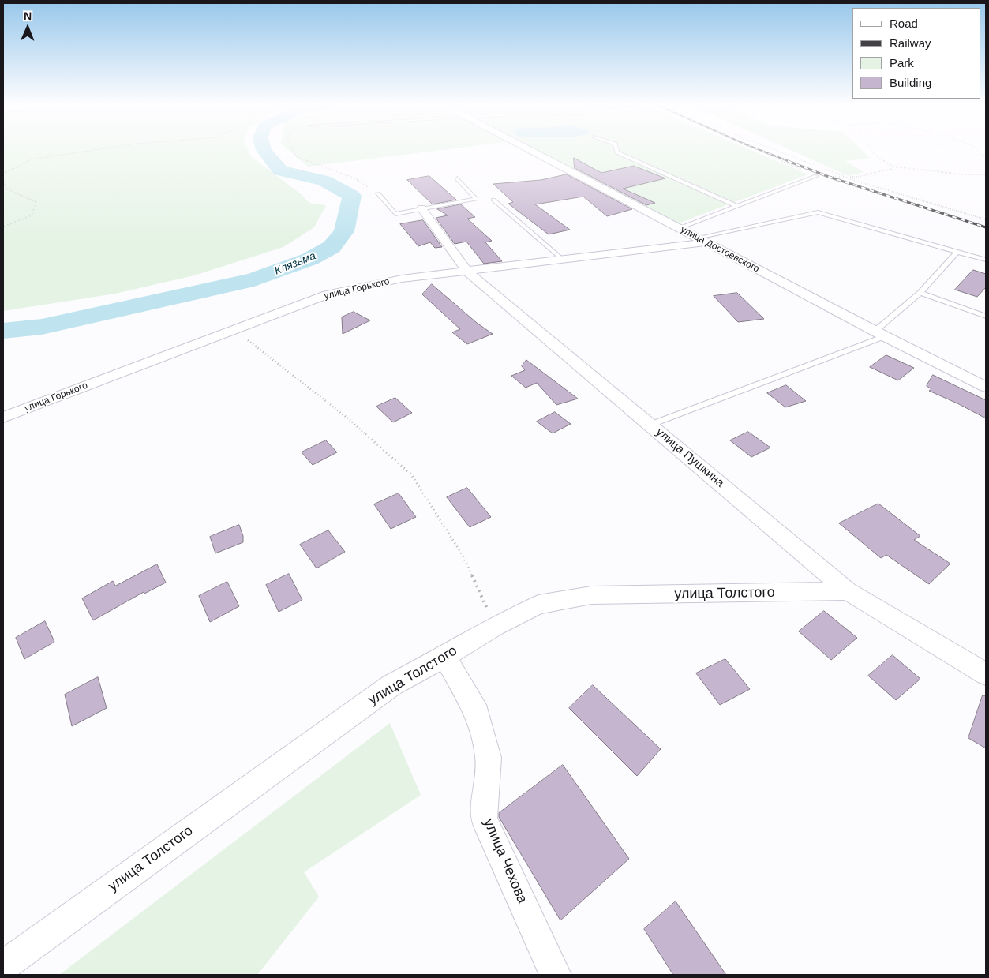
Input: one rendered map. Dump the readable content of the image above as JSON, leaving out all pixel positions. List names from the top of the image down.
{
  "streets": {
    "street": [
      "улица Достоевского",
      "улица Горького",
      "улица Пушкина",
      "улица Толстого",
      "улица Чехова"
    ]
  },
  "crossings": [
    ["улица Достоевского", "улица Горького"],
    ["улица Горького", "улица Пушкина"],
    ["улица Пушкина", "улица Толстого"],
    ["улица Толстого", "улица Чехова"]
  ],
  "water": ["Клязьма"],
  "legend": [
    "Road",
    "Railway",
    "Park",
    "Building"
  ],
  "north": "top"
}
